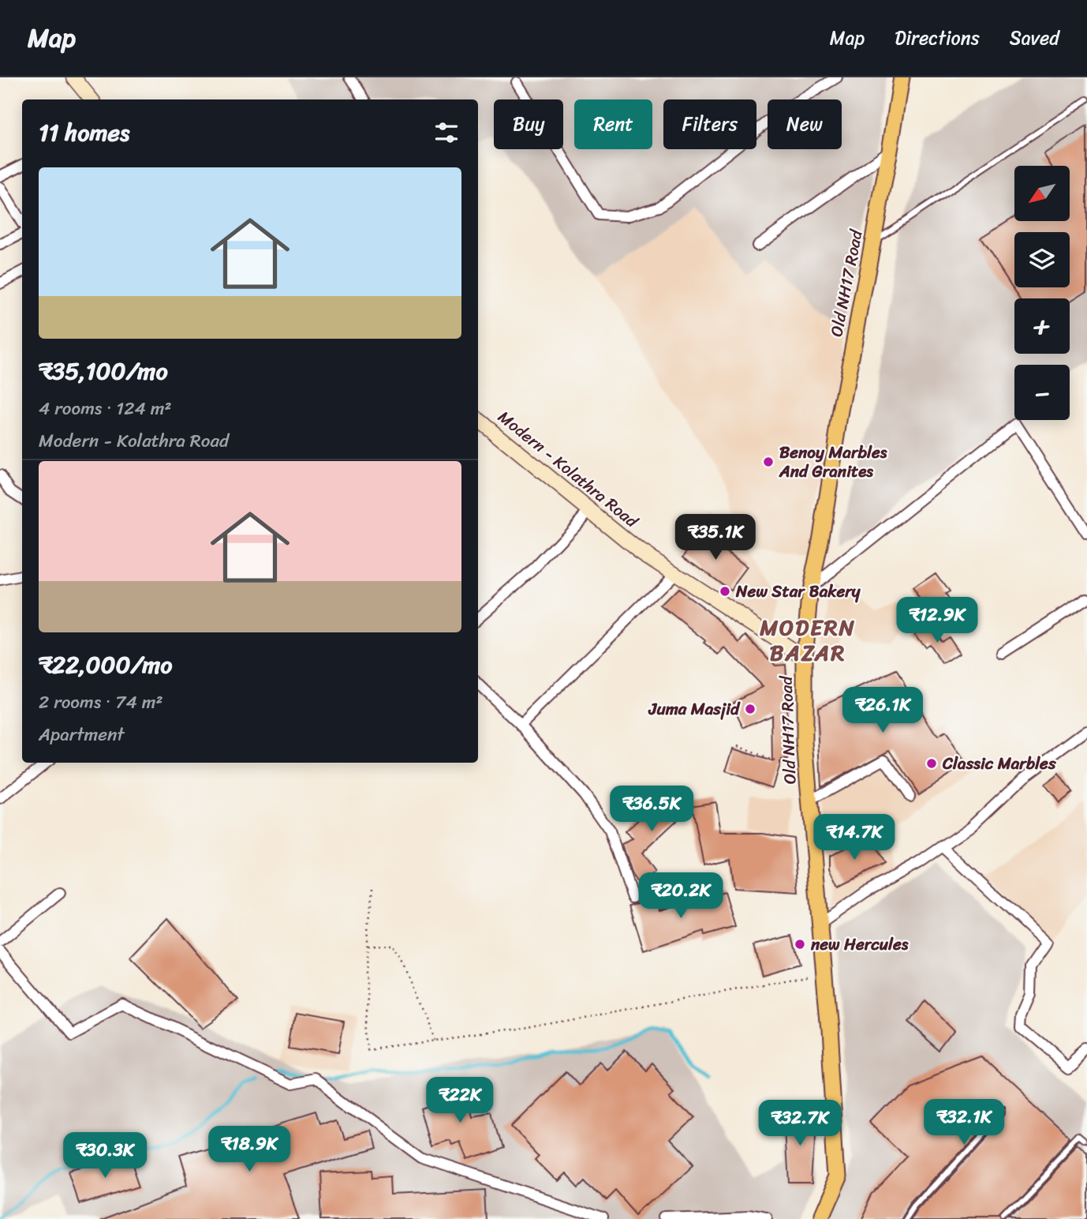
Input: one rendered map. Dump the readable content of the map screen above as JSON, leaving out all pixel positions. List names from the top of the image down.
{
  "streets": {
    "main road": ["Old NH17 Road", "Modern - Kolathra Road"]
  },
  "crossings": [
    ["Old NH17 Road", "Modern - Kolathra Road"]
  ],
  "districts": ["MODERN BAZAR"],
  "places": [
    "Benoy Marbles And Granites",
    "New Star Bakery",
    "Juma Masjid",
    "Classic Marbles",
    "new Hercules"
  ],
  "north": "bottom left",
  "page": {
    "header": "Map",
    "nav": ["Map", "Directions", "Saved"],
    "chip": [
      "Buy",
      "Rent",
      "Filters",
      "New"
    ],
    "heading": "11 homes",
    "map_buttons": ["+", "−"],
    "list": [
      {
        "name": "₹35,100/mo",
        "note": "4 rooms · 124 m² · Modern - Kolathra Road"
      },
      {
        "name": "₹22,000/mo",
        "note": "2 rooms · 74 m² · Apartment"
      }
    ],
    "price": [
      "₹35.1K",
      "₹12.9K",
      "₹26.1K",
      "₹36.5K",
      "₹14.7K",
      "₹20.2K",
      "₹22K",
      "₹32.1K",
      "₹32.7K",
      "₹18.9K",
      "₹30.3K"
    ]
  }
}
